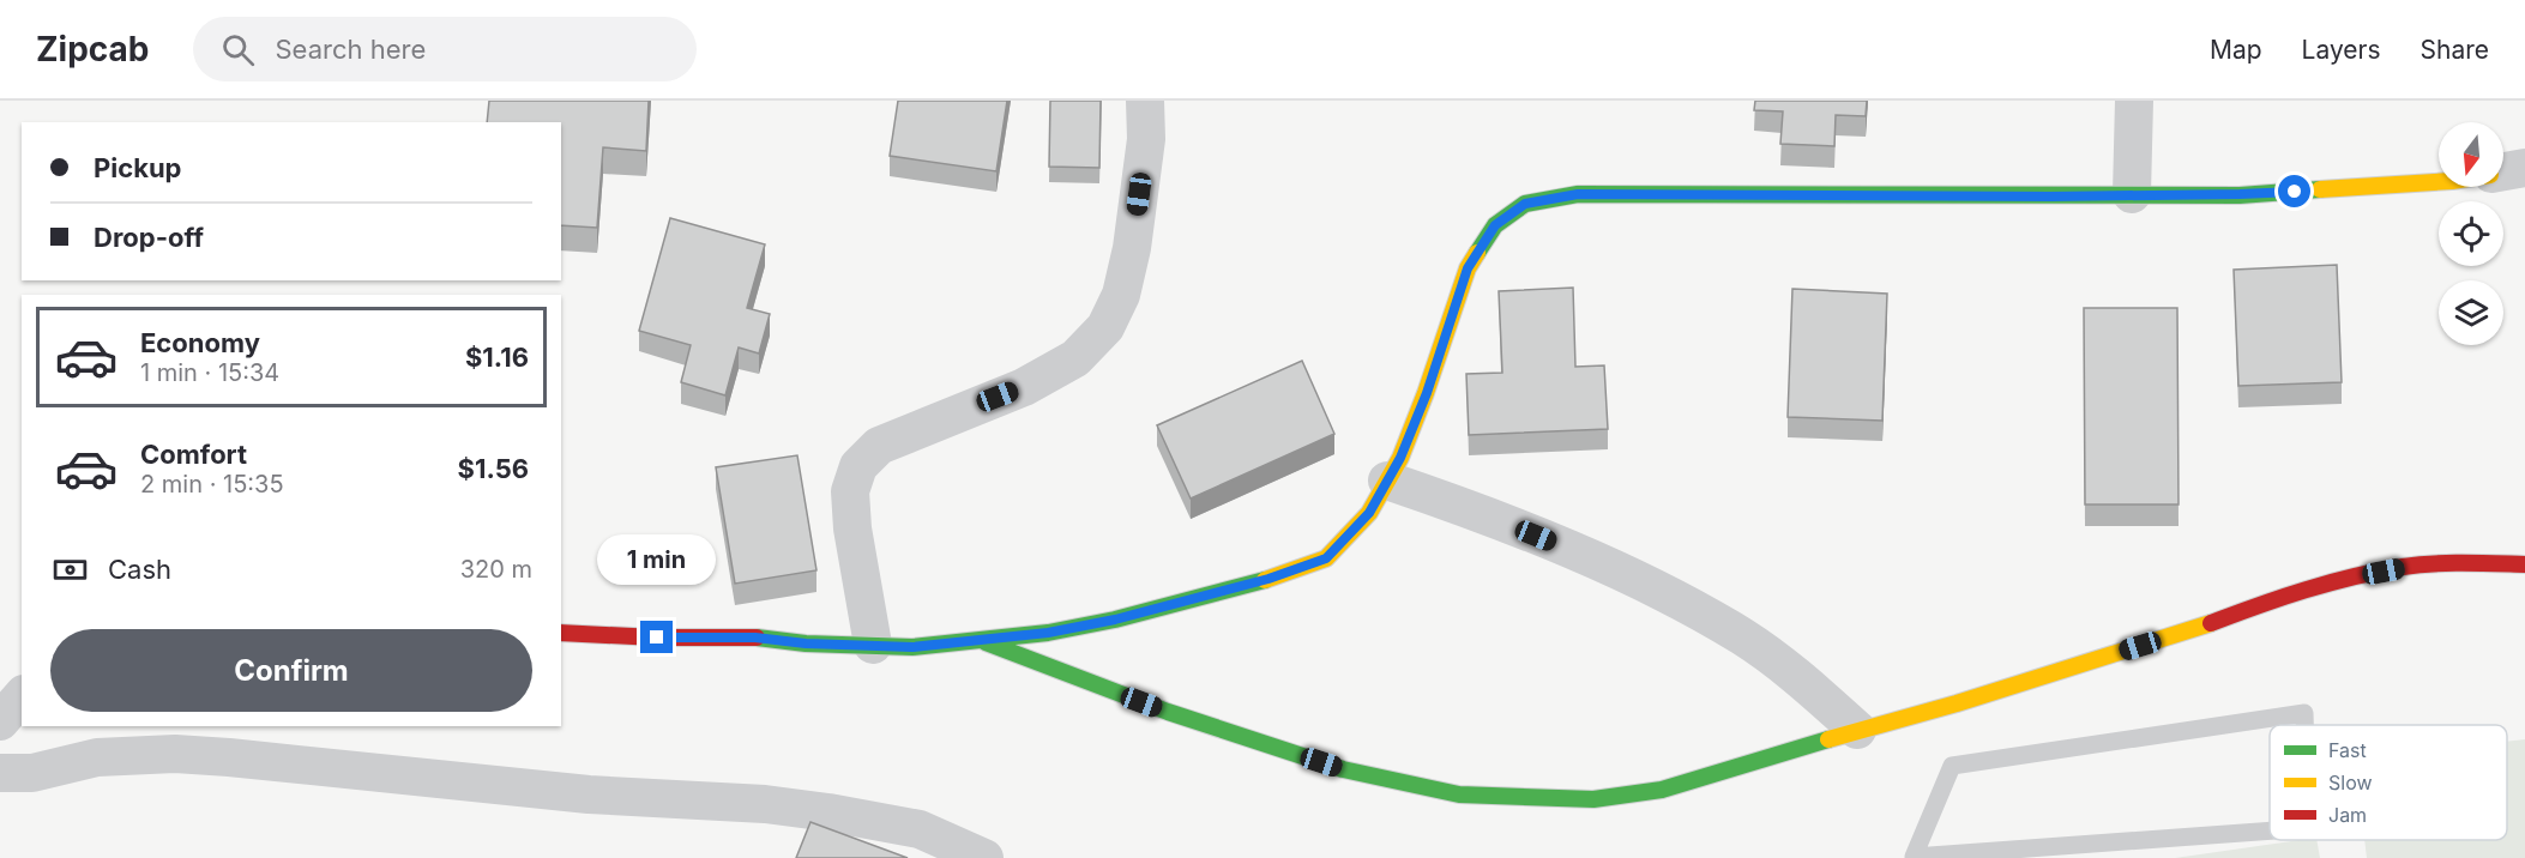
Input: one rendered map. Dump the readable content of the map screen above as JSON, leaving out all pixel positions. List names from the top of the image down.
{
  "legend": ["Fast", "Slow", "Jam"],
  "north": "bottom",
  "page": {
    "header": "Zipcab",
    "search": "Search here",
    "nav": ["Map", "Layers", "Share"],
    "banner": ["Pickup", "Drop-off"],
    "list": [
      {
        "name": "Economy",
        "note": "1 min · 15:34",
        "value": "$1.16"
      },
      {
        "name": "Comfort",
        "note": "2 min · 15:35",
        "value": "$1.56"
      }
    ],
    "pay": ["Cash", "320 m"],
    "bubble": "1 min",
    "buttons": "Confirm"
  }
}
